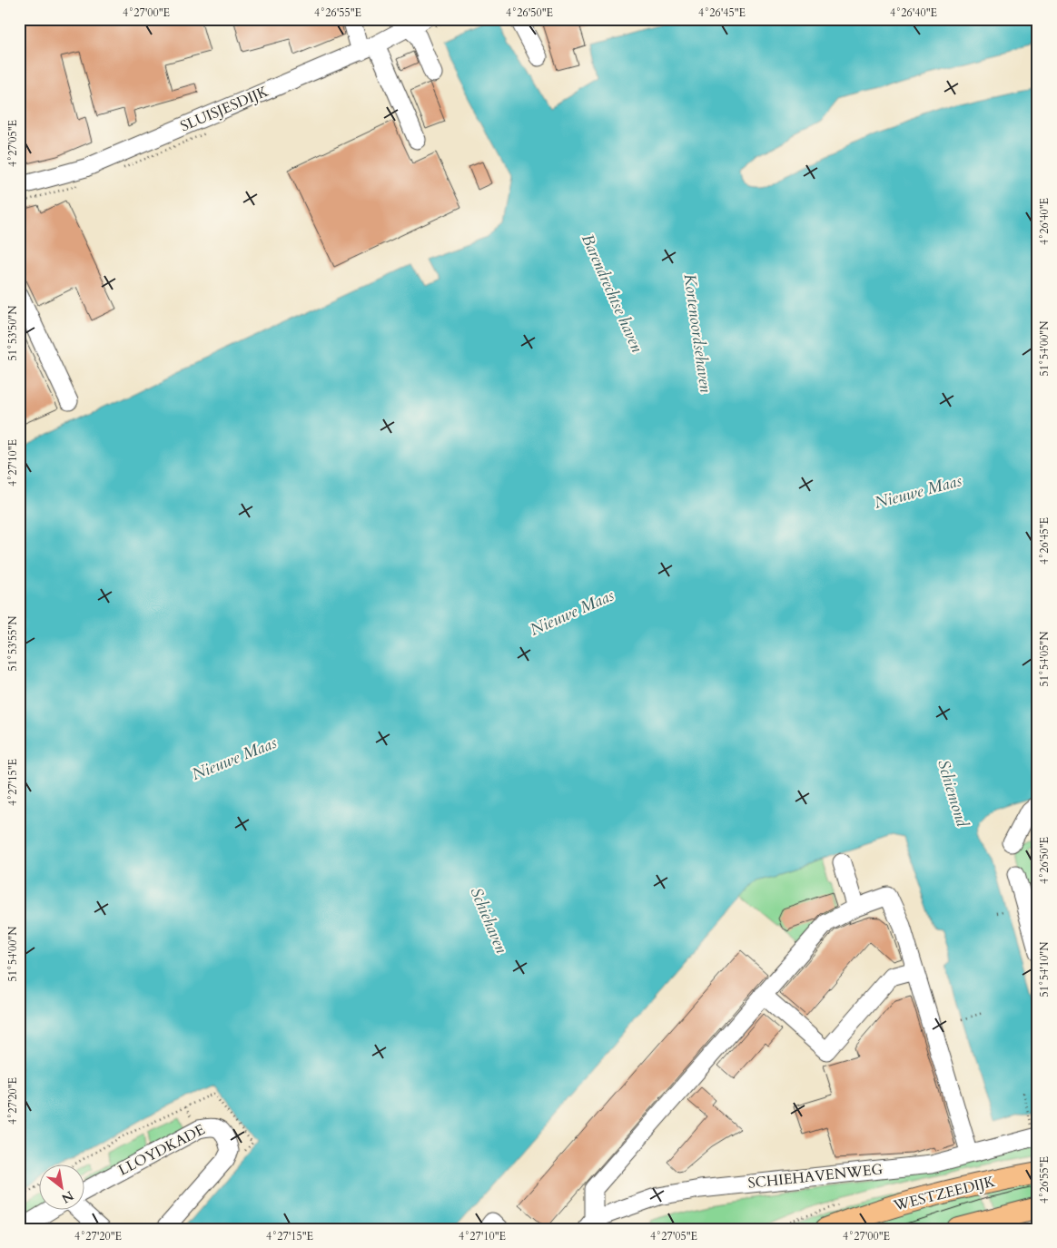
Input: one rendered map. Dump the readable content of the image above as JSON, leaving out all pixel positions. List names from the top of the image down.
{
  "streets": {
    "main road": ["WESTZEEDIJK"],
    "street": ["SLUISJESDIJK", "LLOYDKADE", "SCHIEHAVENWEG"]
  },
  "water": [
    "Barendrechtse haven",
    "Kortenoordsehaven",
    "Nieuwe Maas",
    "Schiemond",
    "Schiehaven"
  ],
  "north": "bottom right",
  "coordinates": [
    "4°27'00\"E",
    "4°26'55\"E",
    "4°26'50\"E",
    "4°26'45\"E",
    "4°26'40\"E",
    "4°27'05\"E",
    "51°53'50\"N",
    "51°54'00\"N",
    "4°27'10\"E",
    "51°53'55\"N",
    "51°54'05\"N",
    "4°27'15\"E",
    "51°54'10\"N",
    "4°27'20\"E"
  ]
}
